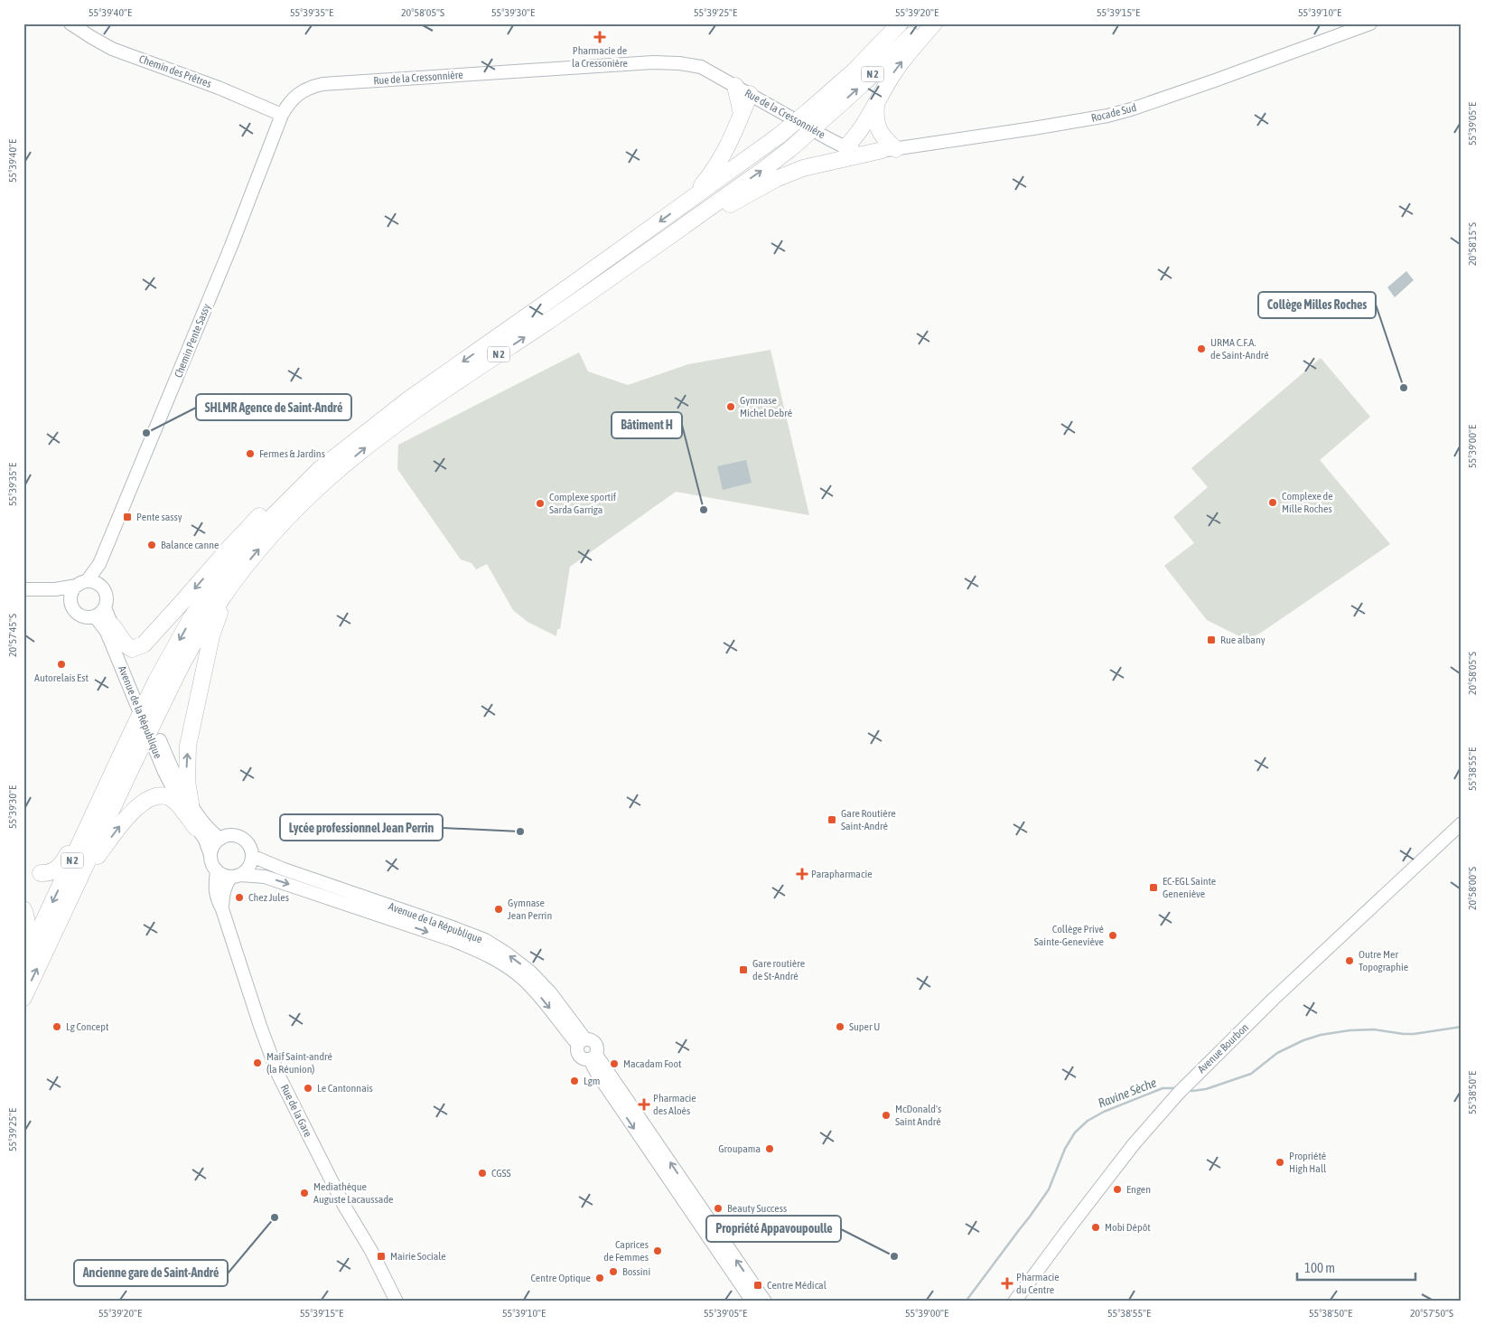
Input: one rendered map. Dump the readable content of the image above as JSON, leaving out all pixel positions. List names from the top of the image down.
{
  "streets": {
    "highway": ["N 2"],
    "main road": [
      "Chemin des Prêtres",
      "Rue de la Cressonnière",
      "Rocade Sud",
      "Chemin Pente Sassy",
      "Avenue de la République",
      "Avenue Bourbon",
      "Rue de la Gare"
    ]
  },
  "crossings": [
    ["Chemin des Prêtres", "Rue de la Cressonnière"],
    ["Chemin des Prêtres", "Chemin Pente Sassy"],
    ["Rue de la Cressonnière", "Rocade Sud"],
    ["Rue de la Cressonnière", "Chemin Pente Sassy"],
    ["Chemin Pente Sassy", "Avenue de la République"],
    ["Avenue de la République", "Rue de la Gare"]
  ],
  "water": ["Ravine Sèche"],
  "places": {
    "health": [
      "Pharmacie de la Cressonière",
      "Parapharmacie",
      "Pharmacie des Aloès",
      "Pharmacie du Centre"
    ],
    "other": [
      "URMA C.F.A. de Saint-André",
      "Collège Milles Roches",
      "Gymnase Michel Debré",
      "SHLMR Agence de Saint-André",
      "Fermes & Jardins",
      "Complexe de Mille Roches",
      "Complexe sportif Sarda Garriga",
      "Bâtiment H",
      "Balance canne",
      "Autorelais Est",
      "Lycée professionnel Jean Perrin",
      "Chez Jules",
      "Gymnase Jean Perrin",
      "Collège Privé Sainte-Geneviève",
      "Outre Mer Topographie",
      "Lg Concept",
      "Super U",
      "Maif Saint-andré (la Réunion)",
      "Macadam Foot",
      "Lgm",
      "Le Cantonnais",
      "McDonald's Saint André",
      "Groupama",
      "Propriété High Hall",
      "CGSS",
      "Engen",
      "Mediathèque Auguste Lacaussade",
      "Beauty Success",
      "Ancienne gare de Saint-André",
      "Mobi Dépôt",
      "Caprices de Femmes",
      "Propriété Appavoupoulle",
      "Bossini",
      "Centre Optique"
    ],
    "transit": [
      "Pente sassy",
      "Rue albany",
      "Gare Routière Saint-André",
      "EC-EGL Sainte Geneniève",
      "Gare routière de St-André",
      "Mairie Sociale",
      "Centre Médical"
    ]
  },
  "scale_bar": "100 m",
  "coordinates": [
    "55°39'40\"E",
    "55°39'35\"E",
    "20°58'05\"S",
    "55°39'30\"E",
    "55°39'25\"E",
    "55°39'20\"E",
    "55°39'15\"E",
    "55°39'10\"E",
    "55°39'05\"E",
    "20°58'15\"S",
    "55°39'00\"E",
    "20°57'45\"S",
    "55°38'55\"E",
    "20°58'00\"S",
    "55°38'50\"E",
    "20°57'50\"S"
  ]
}
